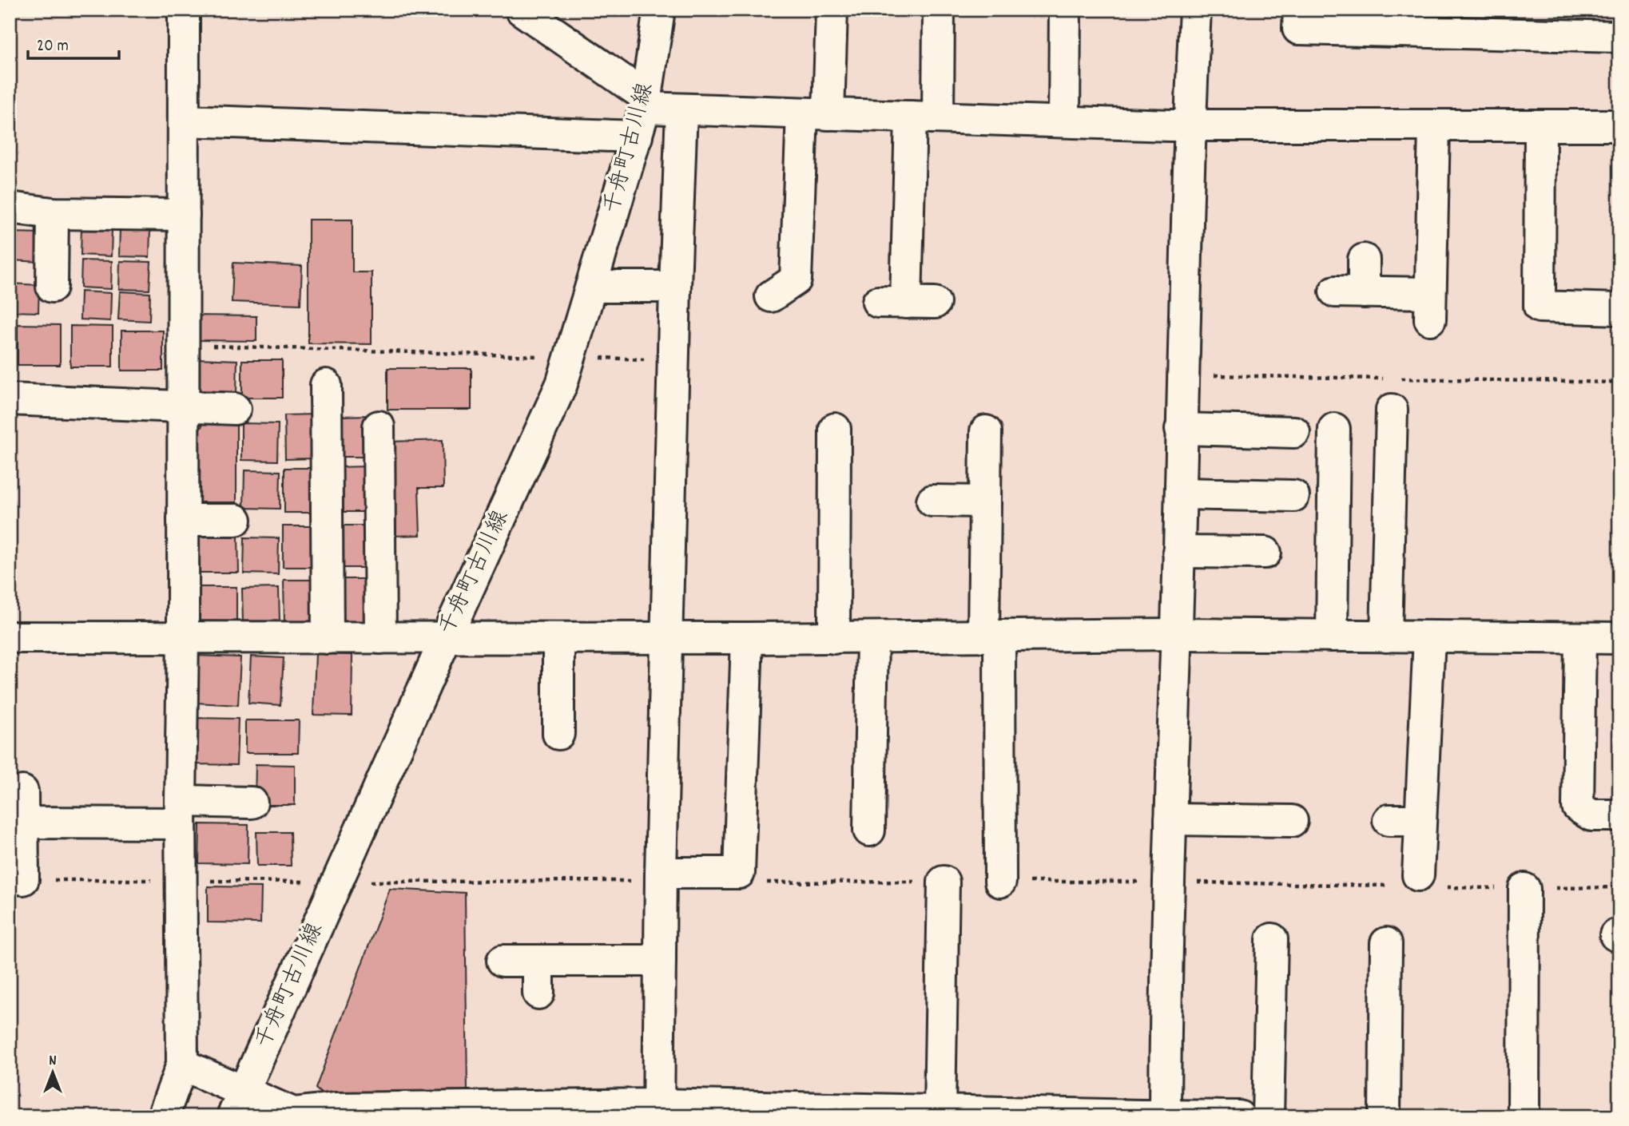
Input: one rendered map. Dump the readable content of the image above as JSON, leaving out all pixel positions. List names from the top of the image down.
{
  "streets": {
    "street": ["千舟町古川線"]
  },
  "scale_bar": "20 m",
  "north": "top"
}
